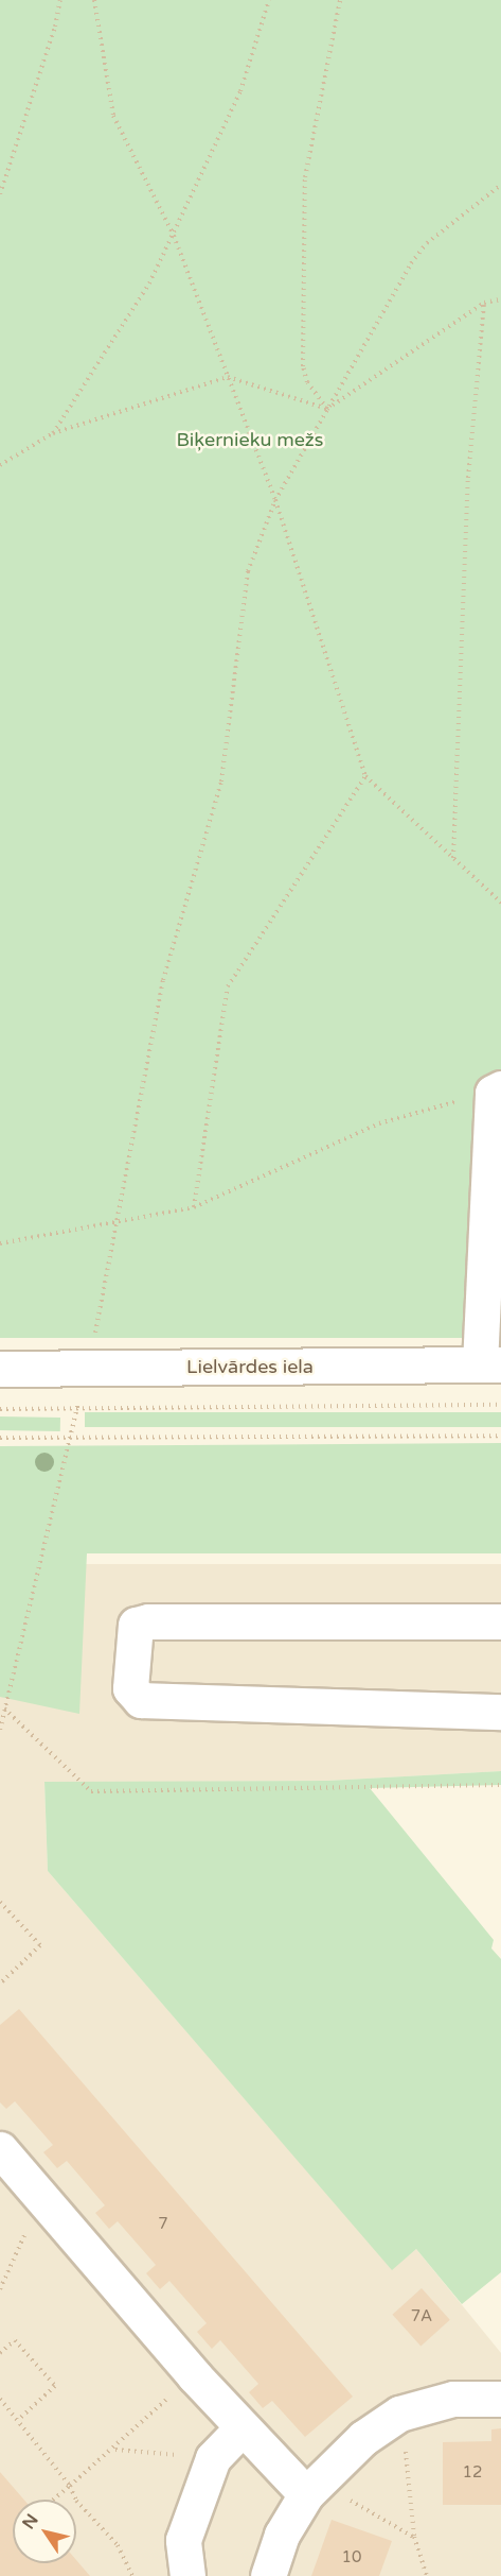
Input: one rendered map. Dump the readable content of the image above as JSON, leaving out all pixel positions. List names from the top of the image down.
{
  "streets": {
    "street": ["Lielvārdes iela"]
  },
  "parks": ["Biķernieku mežs"],
  "house_numbers": [
    "7",
    "7A",
    "12",
    "10"
  ],
  "north": "top left"
}
